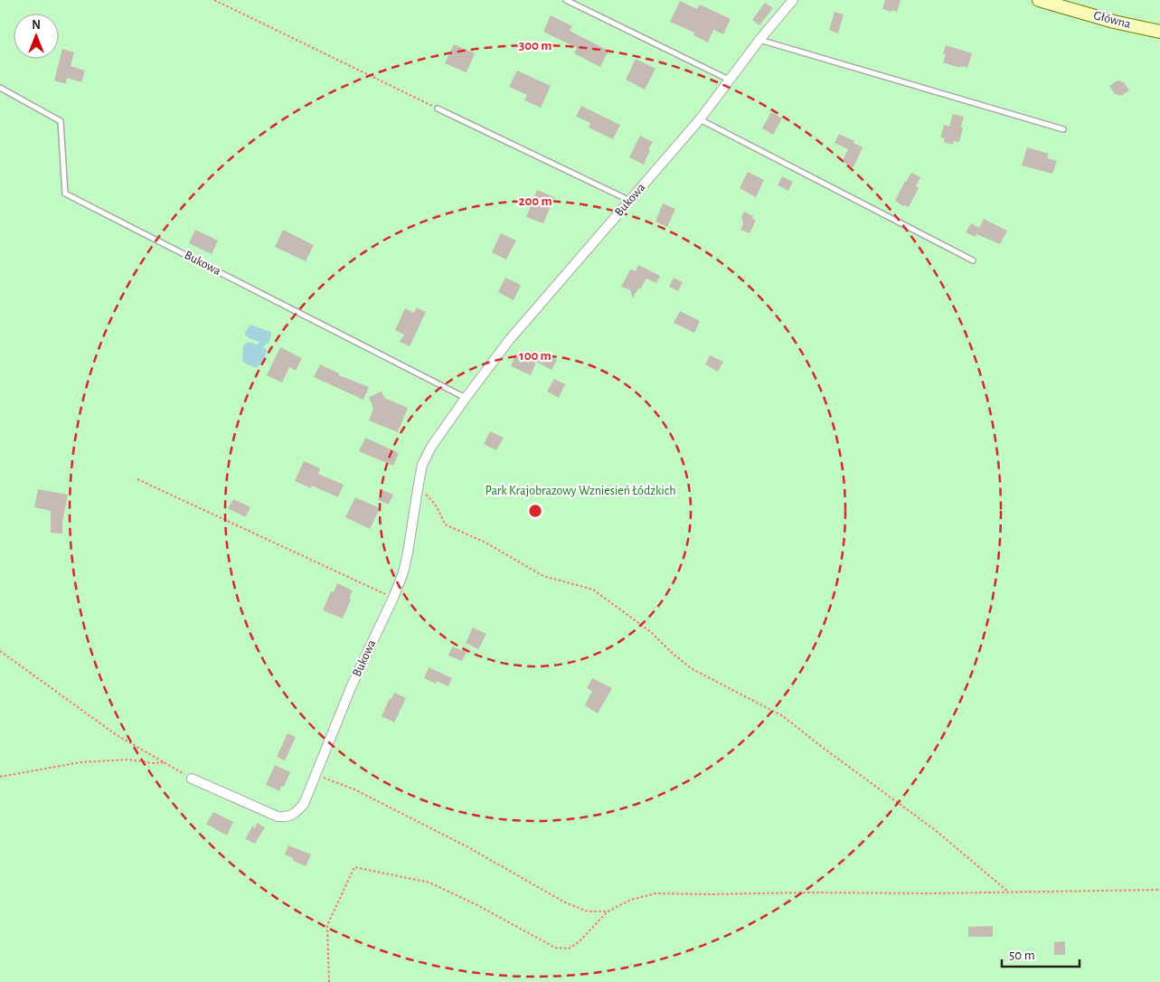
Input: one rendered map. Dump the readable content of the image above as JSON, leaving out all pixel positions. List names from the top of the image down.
{
  "streets": {
    "street": ["Główna", "Bukowa"]
  },
  "parks": ["Park Krajobrazowy Wzniesień Łódzkich"],
  "scale_bar": "50 m",
  "north": "top",
  "rings": ["300 m", "200 m", "100 m"]
}
